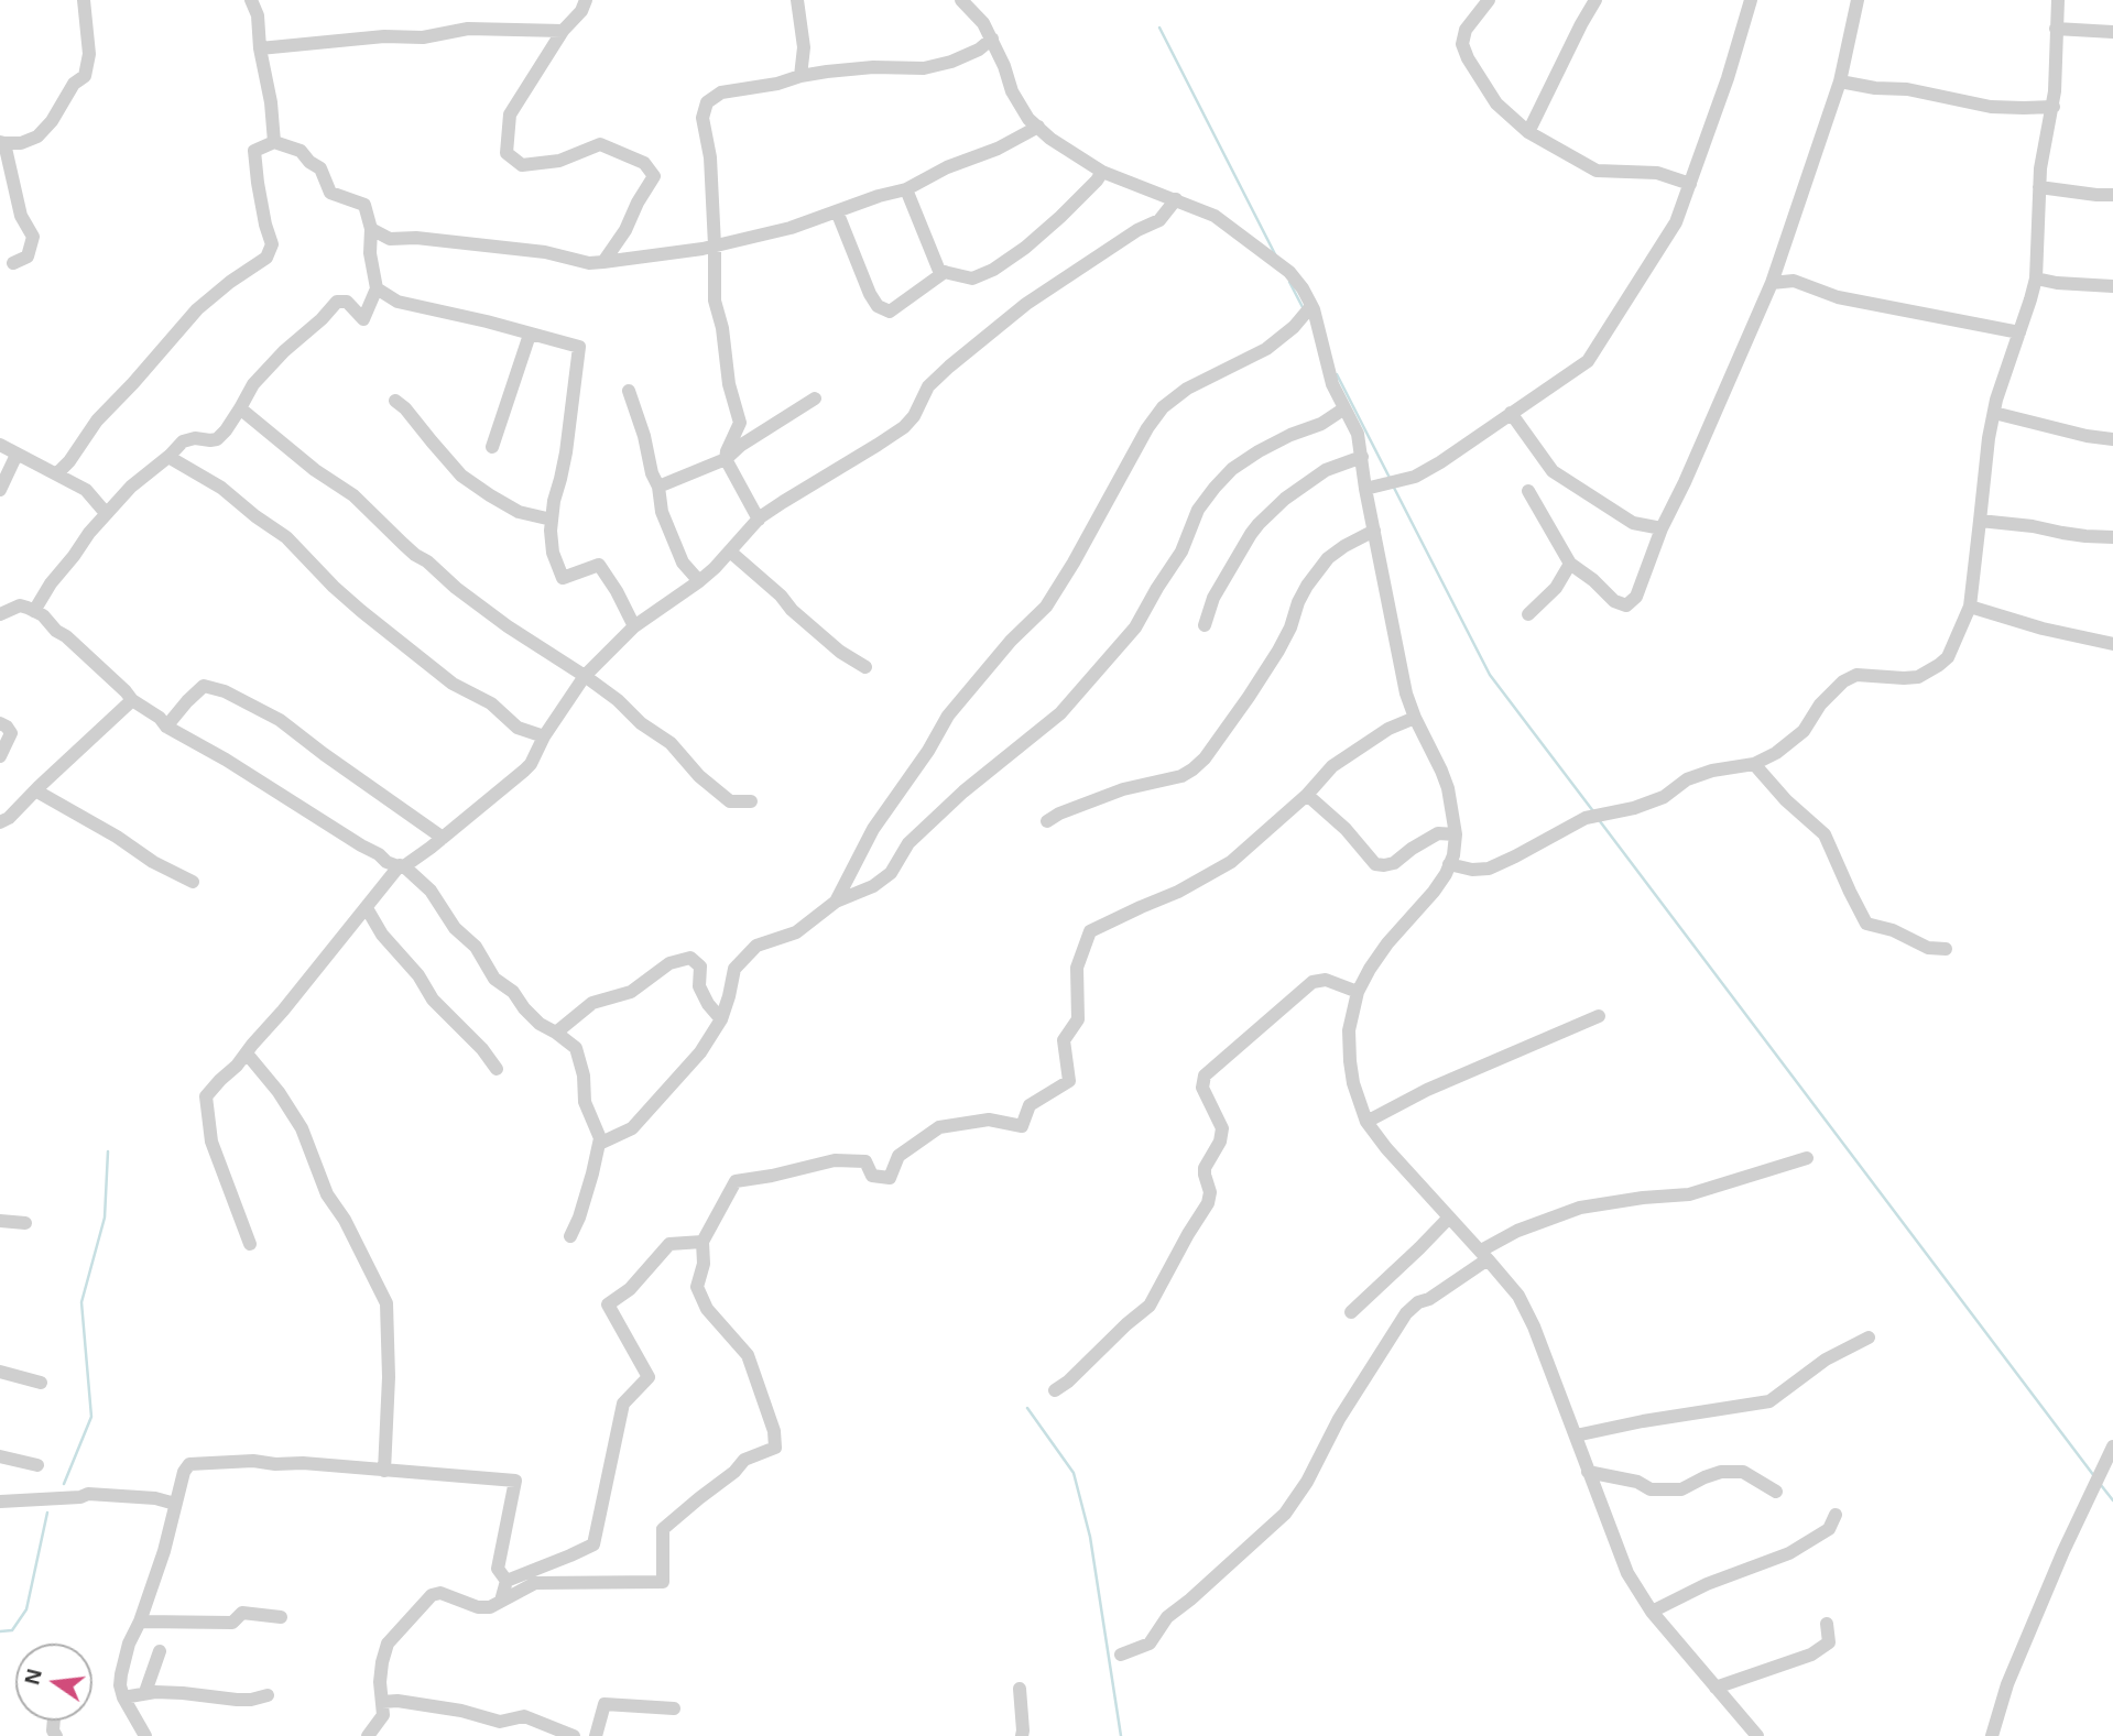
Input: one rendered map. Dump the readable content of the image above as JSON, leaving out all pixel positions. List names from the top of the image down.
{
  "north": "left"
}
